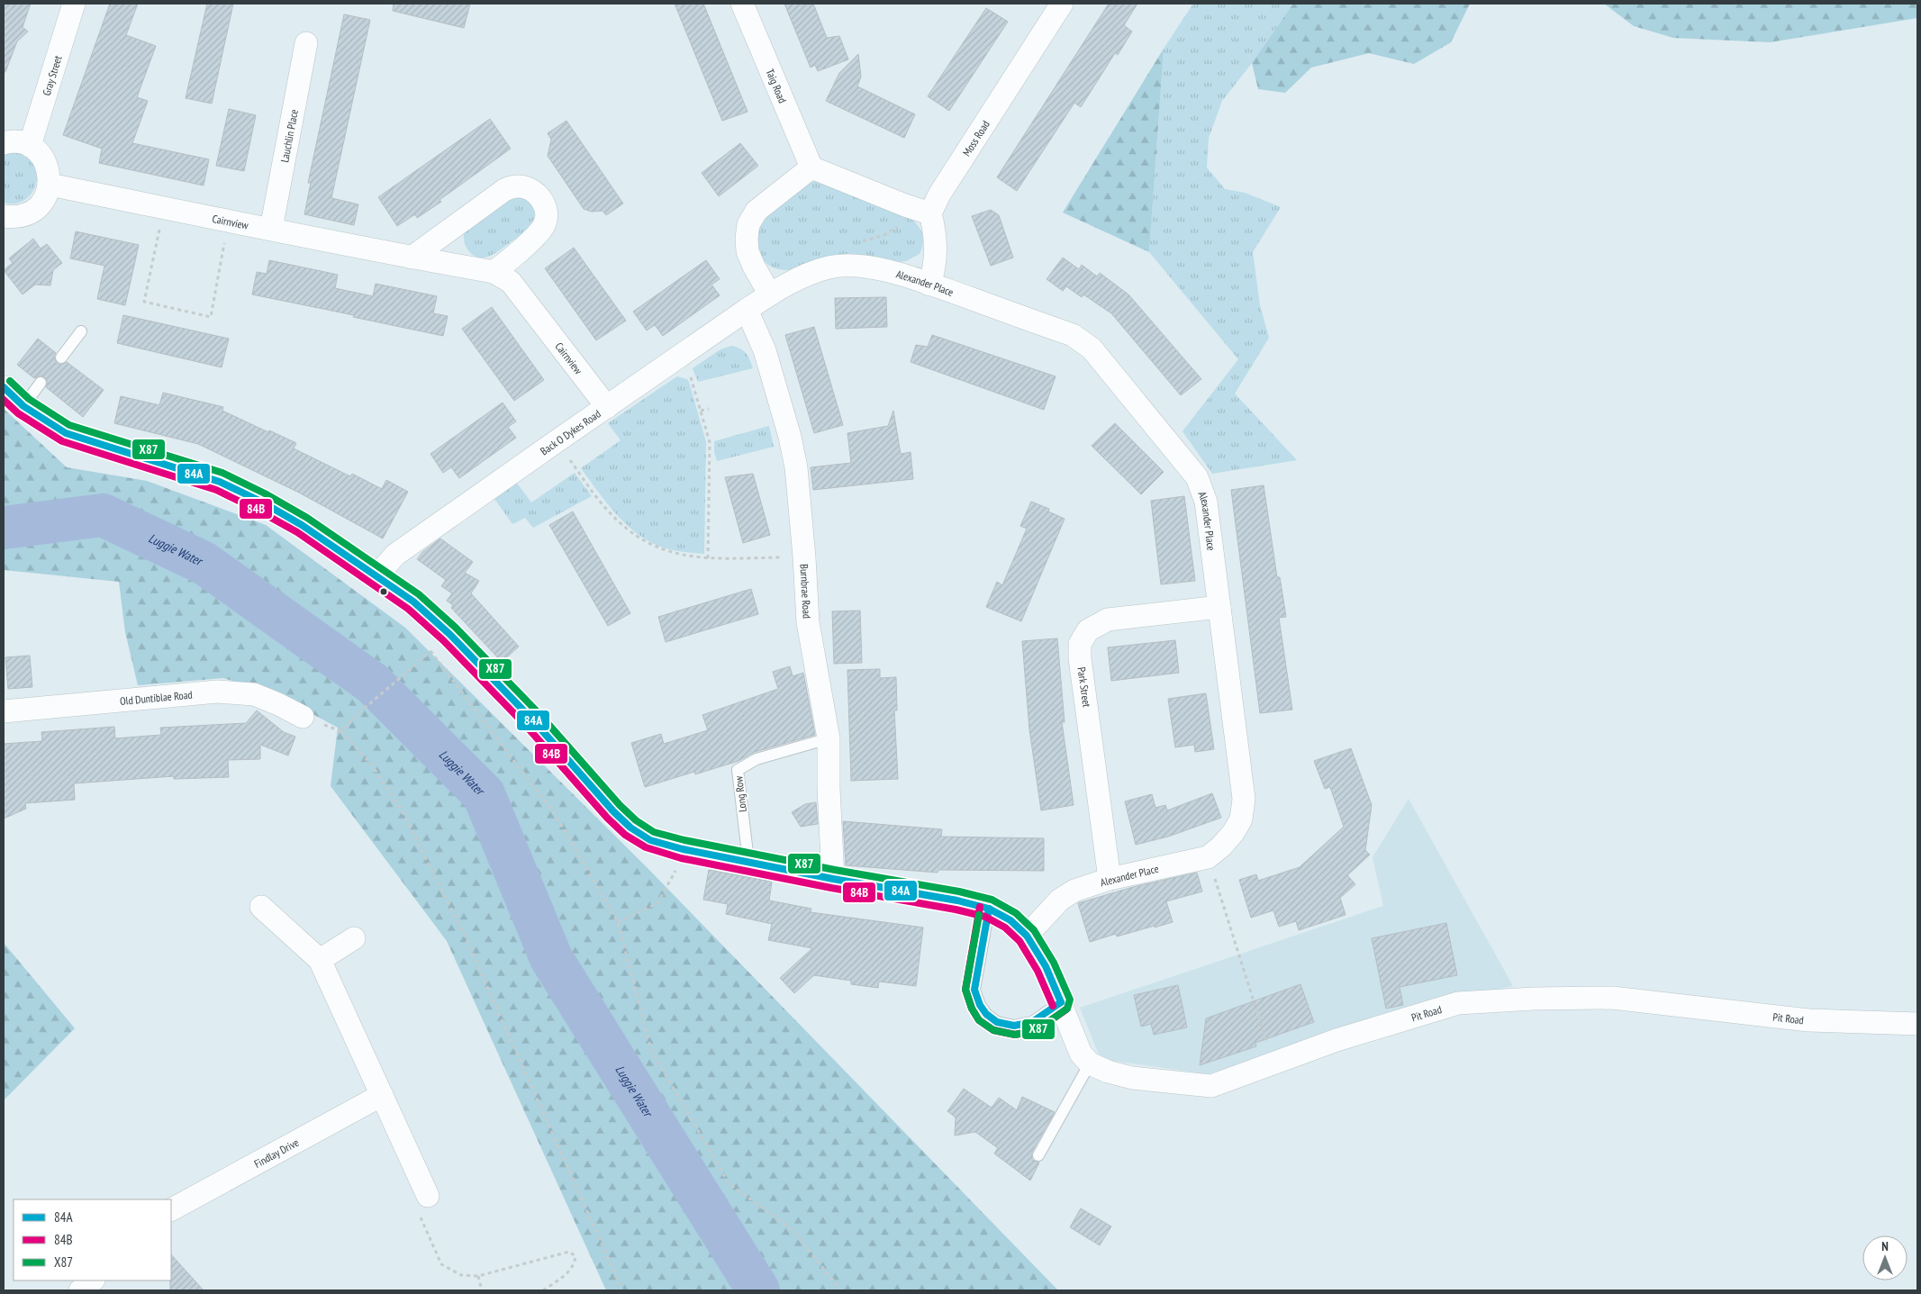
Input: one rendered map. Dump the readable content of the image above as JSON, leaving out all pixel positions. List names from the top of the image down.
{
  "streets": {
    "street": [
      "Gray Street",
      "Taig Road",
      "Lauchlin Place",
      "Moss Road",
      "Cairnview",
      "Alexander Place",
      "Back O Dykes Road",
      "Burnbrae Road",
      "Park Street",
      "Old Duntiblae Road",
      "Pit Road",
      "Findlay Drive"
    ],
    "lane": ["Long Row"]
  },
  "crossings": [
    ["Lauchlin Place", "Cairnview"],
    ["Cairnview", "Back O Dykes Road"],
    ["Alexander Place", "Back O Dykes Road"],
    ["Alexander Place", "Park Street"],
    ["Back O Dykes Road", "Burnbrae Road"],
    ["Burnbrae Road", "Long Row"]
  ],
  "water": ["Luggie Water"],
  "lines": ["transit line X87", "transit line 84A", "transit line 84B"],
  "legend": ["84A", "84B", "X87"],
  "north": "top"
}
